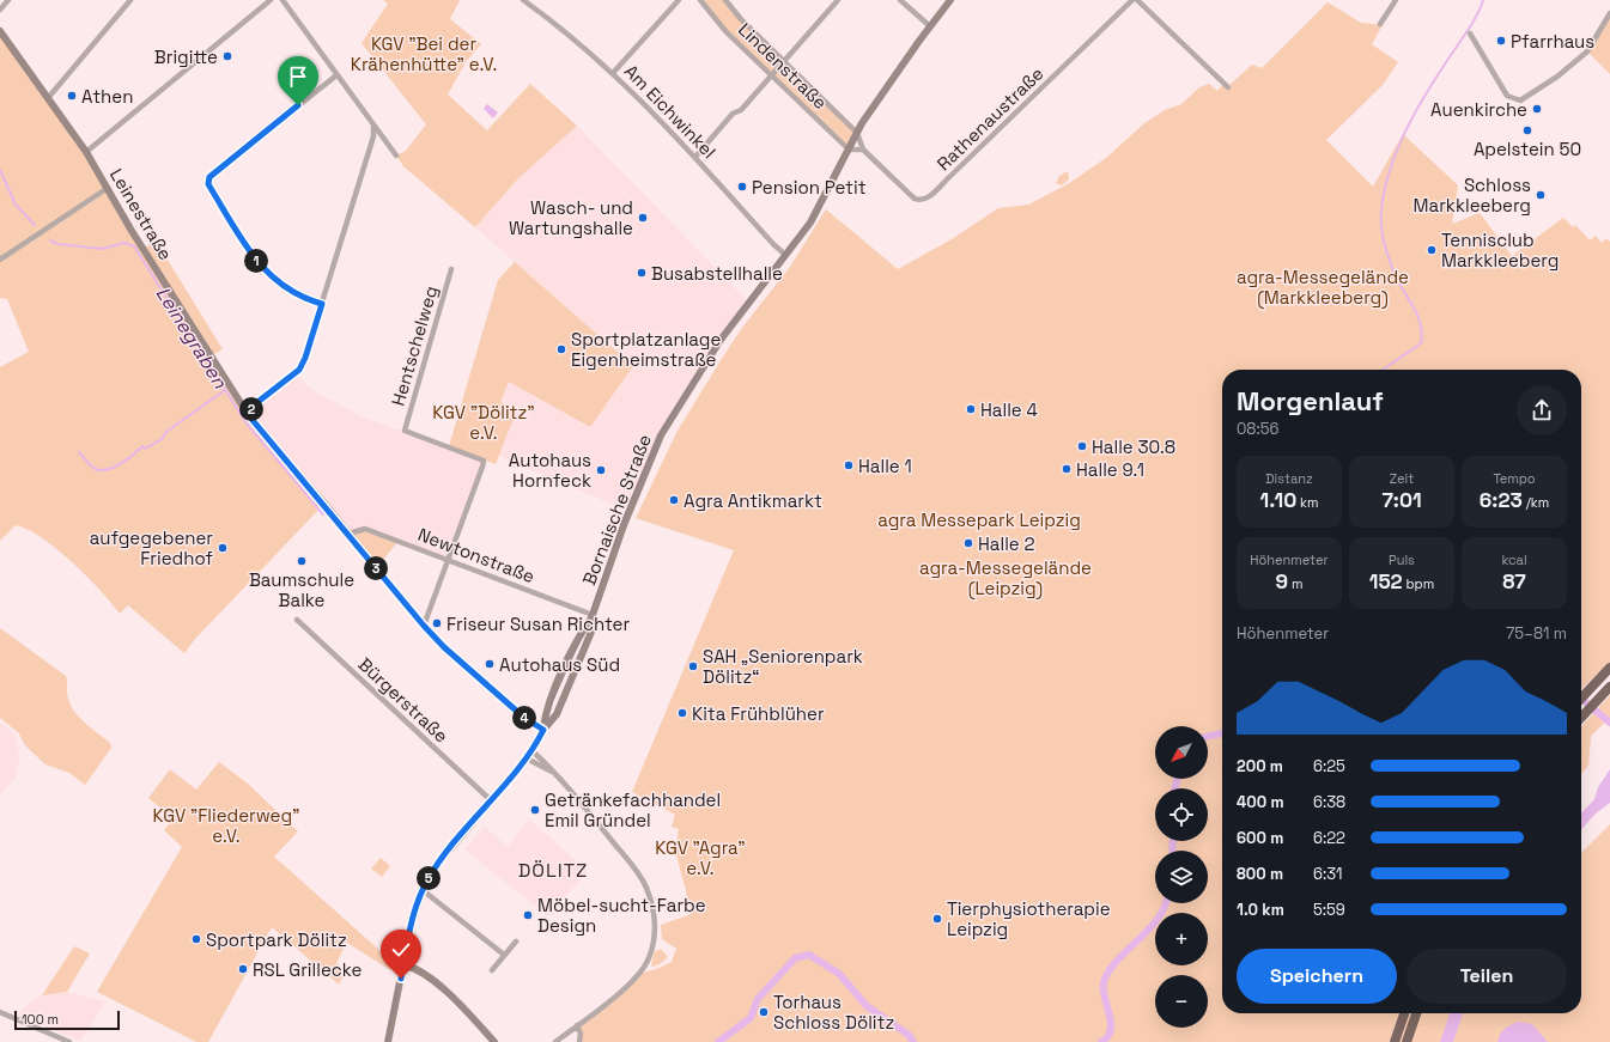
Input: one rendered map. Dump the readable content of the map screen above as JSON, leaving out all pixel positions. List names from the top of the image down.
{
  "streets": {
    "main road": ["Leinestraße", "Bornaische Straße"],
    "street": [
      "Lindenstraße",
      "Am Eichwinkel",
      "Rathenaustraße",
      "Hentschelweg",
      "Newtonstraße",
      "Bürgerstraße"
    ]
  },
  "crossings": [
    ["Lindenstraße", "Rathenaustraße"],
    ["Lindenstraße", "Bornaische Straße"],
    ["Am Eichwinkel", "Bornaische Straße"],
    ["Rathenaustraße", "Bornaische Straße"],
    ["Leinestraße", "Bornaische Straße"],
    ["Leinestraße", "Newtonstraße"],
    ["Hentschelweg", "Newtonstraße"],
    ["Bornaische Straße", "Newtonstraße"],
    ["Bornaische Straße", "Bürgerstraße"]
  ],
  "districts": ["DÖLITZ"],
  "water": ["Leinegraben"],
  "parks": [
    "KGV \"Bei der Krähenhütte\" e.V.",
    "agra-Messegelände (Markkleeberg)",
    "KGV \"Dölitz\" e.V.",
    "agra Messepark Leipzig",
    "agra-Messegelände (Leipzig)",
    "KGV \"Fliederweg\" e.V.",
    "KGV \"Agra\" e.V."
  ],
  "places": [
    "Pfarrhaus",
    "Brigitte",
    "Athen",
    "Auenkirche",
    "Apelstein 50",
    "Pension Petit",
    "Schloss Markkleeberg",
    "Wasch- und Wartungshalle",
    "Tennisclub Markkleeberg",
    "Busabstellhalle",
    "Sportplatzanlage Eigenheimstraße",
    "Halle 4",
    "Halle 30.8",
    "Halle 1",
    "Halle 9.1",
    "Autohaus Hornfeck",
    "Agra Antikmarkt",
    "Halle 2",
    "aufgegebener Friedhof",
    "Baumschule Balke",
    "Friseur Susan Richter",
    "Autohaus Süd",
    "SAH „Seniorenpark Dölitz“",
    "Kita Frühblüher",
    "Getränkefachhandel Emil Gründel",
    "Möbel-sucht-Farbe Design",
    "Tierphysiotherapie Leipzig",
    "Sportpark Dölitz",
    "RSL Grillecke",
    "Torhaus Schloss Dölitz"
  ],
  "scale_bar": "100 m",
  "north": "bottom left",
  "page": {
    "pins": [
      "1",
      "2",
      "3",
      "4",
      "5"
    ],
    "heading": ["Morgenlauf", "08:56"],
    "stats": [
      ["Distanz", "1.10 km"],
      ["Zeit", "7:01"],
      ["Tempo", "6:23 /km"],
      ["Höhenmeter", "9 m"],
      ["Puls", "152 bpm"],
      ["kcal", "87"]
    ],
    "chart": ["Höhenmeter", "75–81 m"],
    "map_buttons": ["+", "−"],
    "list": [
      {
        "name": "200 m",
        "note": "6:25"
      },
      {
        "name": "400 m",
        "note": "6:38"
      },
      {
        "name": "600 m",
        "note": "6:22"
      },
      {
        "name": "800 m",
        "note": "6:31"
      },
      {
        "name": "1.0 km",
        "note": "5:59"
      }
    ],
    "buttons": ["Speichern", "Teilen"],
    "scale": "100 m"
  }
}
